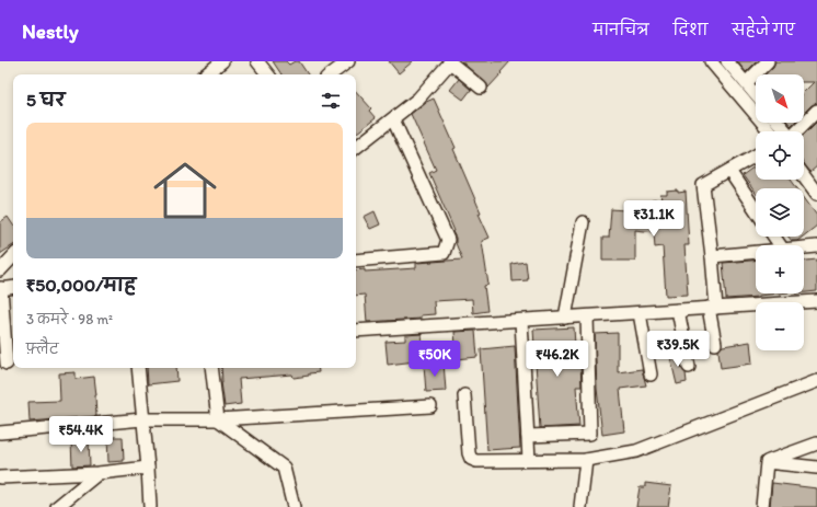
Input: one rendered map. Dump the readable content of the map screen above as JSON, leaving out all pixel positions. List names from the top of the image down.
{
  "north": "bottom right",
  "page": {
    "header": "Nestly",
    "nav": ["मानचित्र", "दिशा", "सहेजे गए"],
    "map_buttons": ["+", "−"],
    "heading": "5 घर",
    "list": [
      {
        "name": "₹50,000/माह",
        "note": "3 कमरे · 98 m² · फ़्लैट"
      }
    ],
    "price": [
      "₹31.1K",
      "₹39.5K",
      "₹50K",
      "₹46.2K",
      "₹54.4K"
    ]
  }
}
